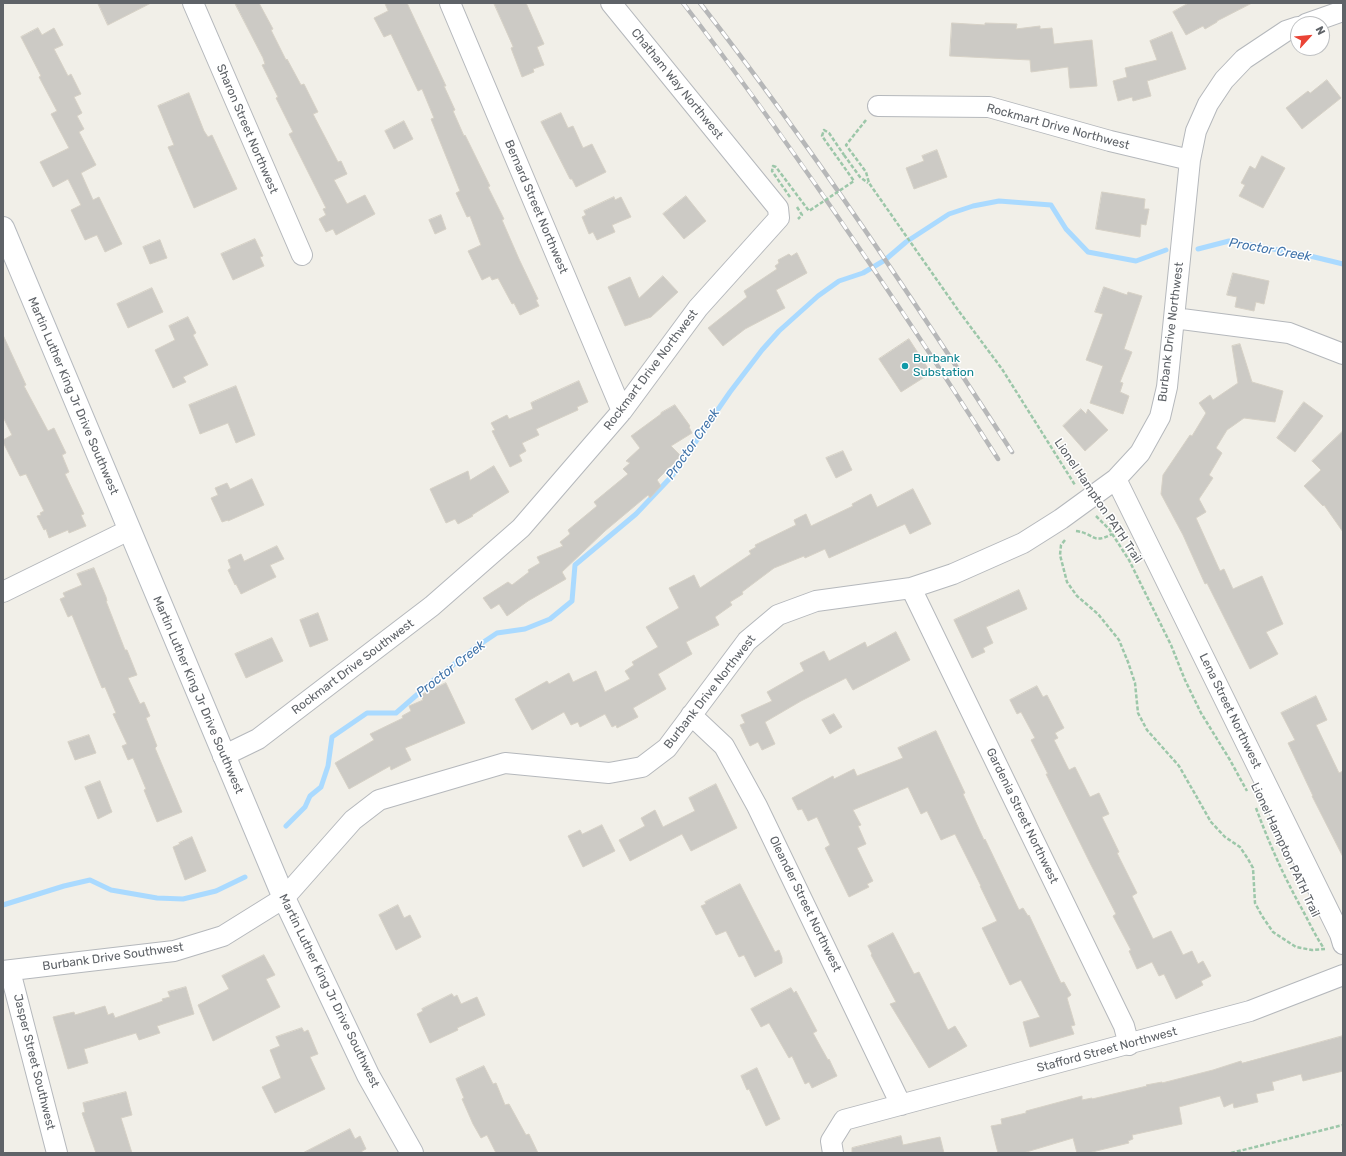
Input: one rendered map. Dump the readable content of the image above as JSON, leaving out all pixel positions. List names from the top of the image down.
{
  "streets": {
    "main road": ["Martin Luther King Jr Drive Southwest"],
    "street": [
      "Chatham Way Northwest",
      "Rockmart Drive Northwest",
      "Sharon Street Northwest",
      "Bernard Street Northwest",
      "Burbank Drive Northwest",
      "Rockmart Drive Southwest",
      "Lena Street Northwest",
      "Gardenia Street Northwest",
      "Oleander Street Northwest",
      "Burbank Drive Southwest",
      "Stafford Street Northwest",
      "Jasper Street Southwest"
    ],
    "path": ["Lionel Hampton PATH Trail"]
  },
  "crossings": [
    ["Chatham Way Northwest", "Rockmart Drive Northwest"],
    ["Rockmart Drive Northwest", "Bernard Street Northwest"],
    ["Rockmart Drive Northwest", "Burbank Drive Northwest"],
    ["Rockmart Drive Northwest", "Rockmart Drive Southwest"],
    ["Burbank Drive Northwest", "Lionel Hampton PATH Trail"],
    ["Burbank Drive Northwest", "Lena Street Northwest"],
    ["Burbank Drive Northwest", "Gardenia Street Northwest"],
    ["Burbank Drive Northwest", "Oleander Street Northwest"],
    ["Burbank Drive Northwest", "Burbank Drive Southwest"],
    ["Martin Luther King Jr Drive Southwest", "Rockmart Drive Southwest"],
    ["Martin Luther King Jr Drive Southwest", "Burbank Drive Southwest"],
    ["Lionel Hampton PATH Trail", "Lena Street Northwest"],
    ["Lionel Hampton PATH Trail", "Stafford Street Northwest"],
    ["Gardenia Street Northwest", "Stafford Street Northwest"],
    ["Oleander Street Northwest", "Stafford Street Northwest"],
    ["Burbank Drive Southwest", "Jasper Street Southwest"]
  ],
  "water": ["Proctor Creek"],
  "places": ["Burbank Substation"],
  "north": "top right"
}
